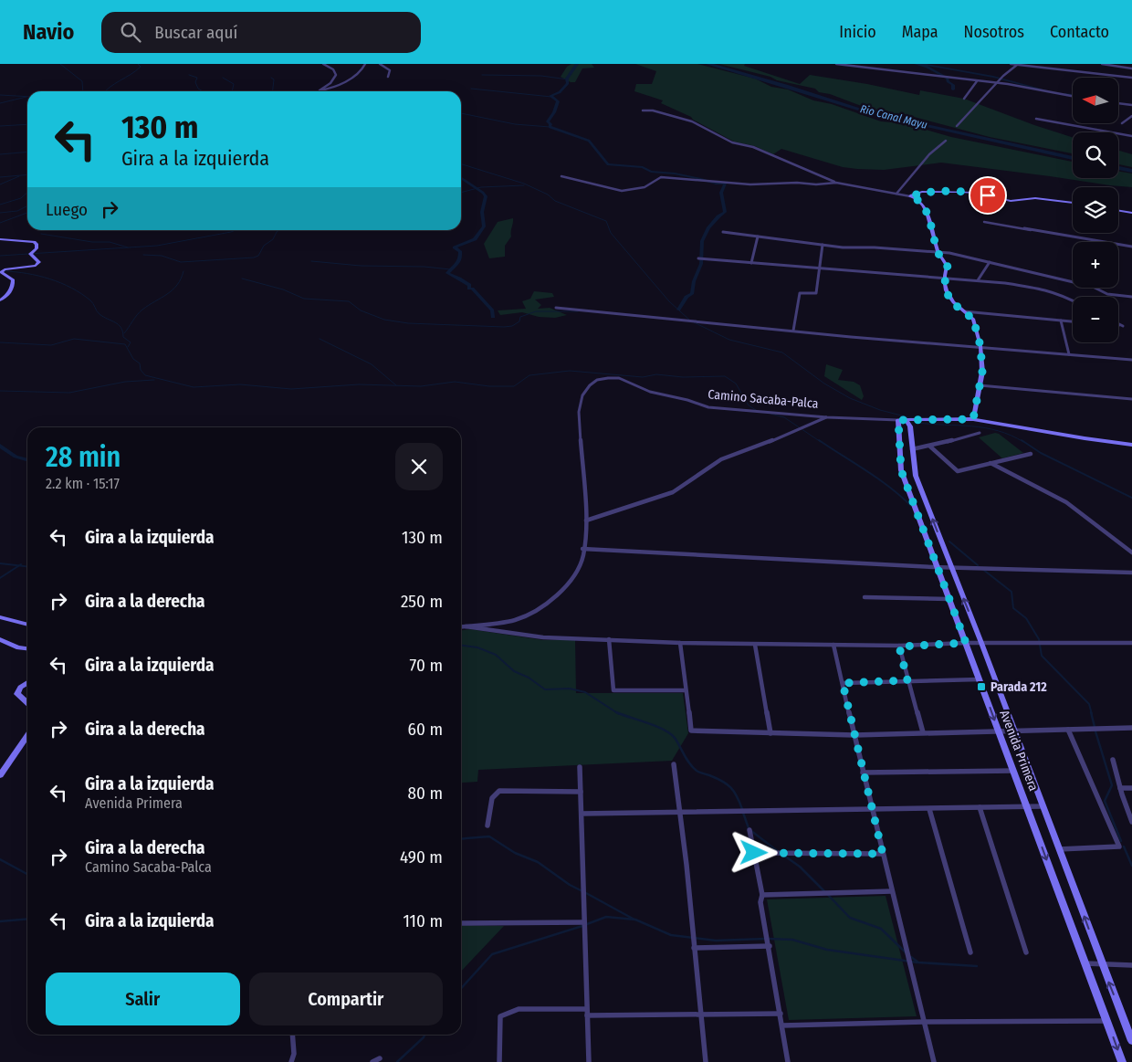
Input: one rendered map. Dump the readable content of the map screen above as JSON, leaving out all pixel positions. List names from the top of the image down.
{
  "streets": {
    "main road": ["Camino Sacaba-Palca", "Avenida Primera"]
  },
  "crossings": [
    ["Camino Sacaba-Palca", "Avenida Primera"]
  ],
  "water": ["Rio Canal Mayu"],
  "places": {
    "transit": ["Parada 212"]
  },
  "north": "left",
  "page": {
    "header": "Navio",
    "search": "Buscar aquí",
    "nav": [
      "Inicio",
      "Mapa",
      "Nosotros",
      "Contacto"
    ],
    "map_buttons": ["+", "−"],
    "turn": ["130 m", "Gira a la izquierda"],
    "then": "Luego",
    "heading": ["28 min", "2.2 km · 15:17"],
    "list": [
      {
        "name": "Gira a la izquierda",
        "value": "130 m"
      },
      {
        "name": "Gira a la derecha",
        "value": "250 m"
      },
      {
        "name": "Gira a la izquierda",
        "value": "70 m"
      },
      {
        "name": "Gira a la derecha",
        "value": "60 m"
      },
      {
        "name": "Gira a la izquierda",
        "note": "Avenida Primera",
        "value": "80 m"
      },
      {
        "name": "Gira a la derecha",
        "note": "Camino Sacaba-Palca",
        "value": "490 m"
      },
      {
        "name": "Gira a la izquierda",
        "value": "110 m"
      }
    ],
    "buttons": ["Salir", "Compartir"]
  }
}
